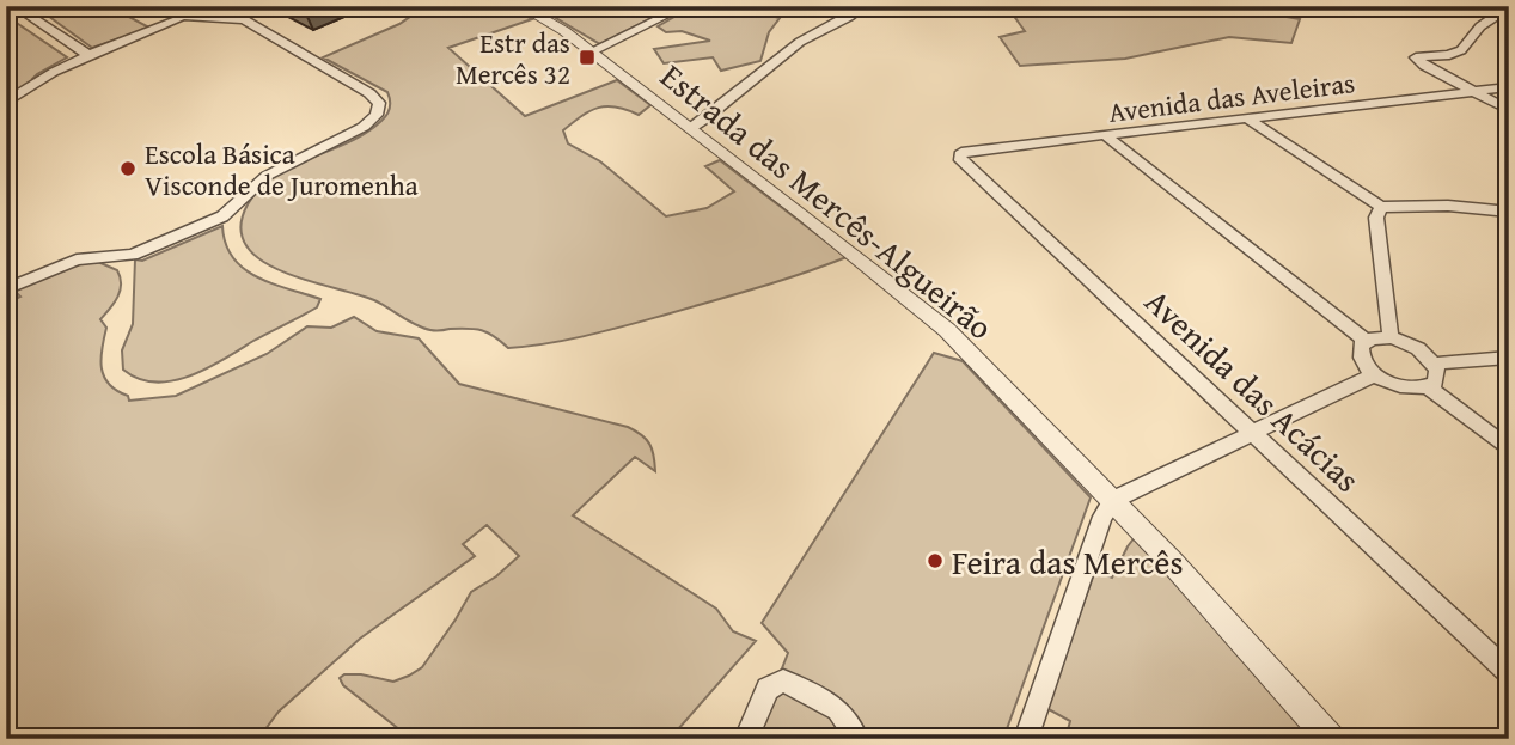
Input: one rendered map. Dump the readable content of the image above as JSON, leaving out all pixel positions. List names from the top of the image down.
{
  "streets": {
    "street": ["Avenida das Aveleiras", "Estrada das Mercês-Algueirão", "Avenida das Acácias"]
  },
  "crossings": [
    ["Avenida das Aveleiras", "Avenida das Acácias"]
  ],
  "places": {
    "transit": ["Estr das Mercês 32"],
    "other": ["Escola Básica Visconde de Juromenha", "Feira das Mercês"]
  }
}
